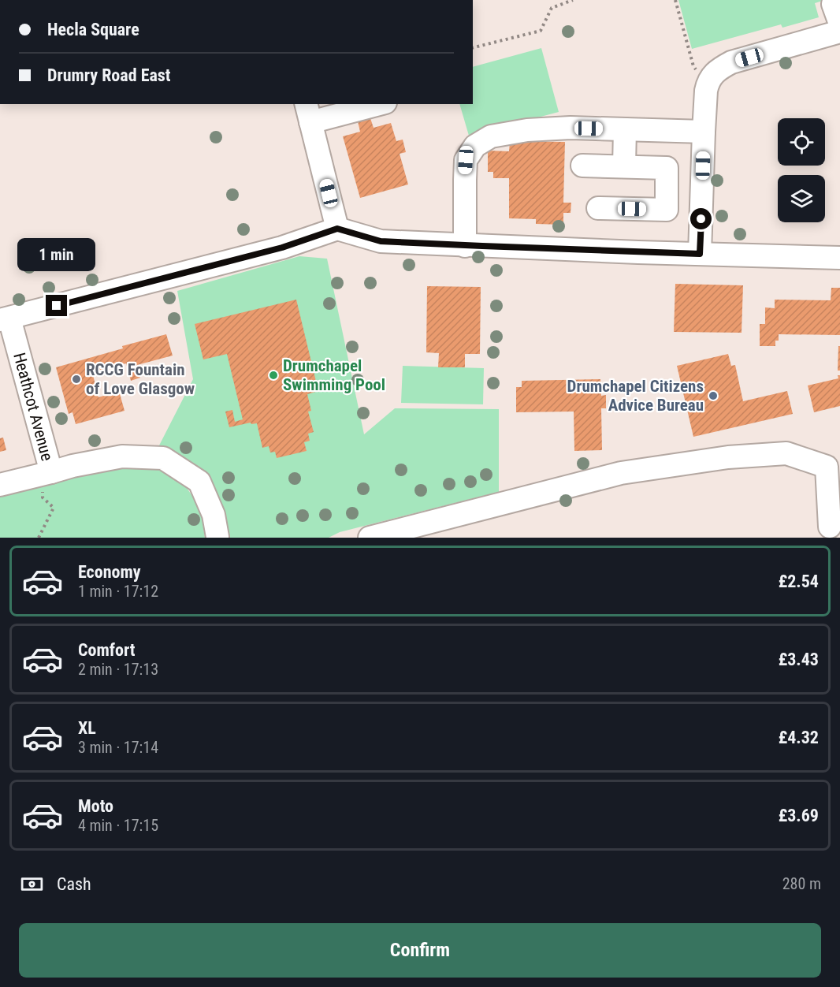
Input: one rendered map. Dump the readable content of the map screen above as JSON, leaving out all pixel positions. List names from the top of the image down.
{
  "streets": {
    "street": ["Heathcot Avenue"]
  },
  "places": ["Drumchapel Swimming Pool", "RCCG Fountain of Love Glasgow", "Drumchapel Citizens Advice Bureau"],
  "page": {
    "banner": ["Hecla Square", "Drumry Road East"],
    "bubble": "1 min",
    "list": [
      {
        "name": "Economy",
        "note": "1 min · 17:12",
        "value": "£2.54"
      },
      {
        "name": "Comfort",
        "note": "2 min · 17:13",
        "value": "£3.43"
      },
      {
        "name": "XL",
        "note": "3 min · 17:14",
        "value": "£4.32"
      },
      {
        "name": "Moto",
        "note": "4 min · 17:15",
        "value": "£3.69"
      }
    ],
    "pay": ["Cash", "280 m"],
    "buttons": "Confirm"
  }
}
